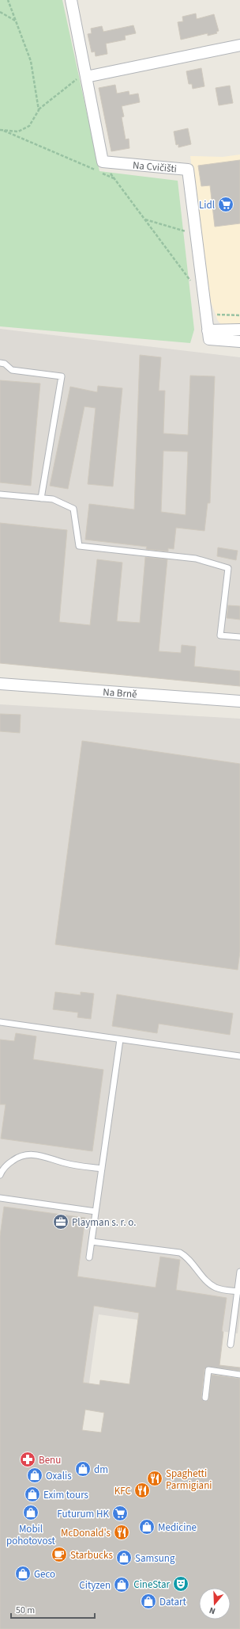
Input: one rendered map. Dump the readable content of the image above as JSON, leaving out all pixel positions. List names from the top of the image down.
{
  "streets": {
    "street": ["Na Cvičišti", "Na Brně"]
  },
  "places": {
    "supermarket": ["Lidl", "Futurum HK"],
    "office": ["Playman s. r. o."],
    "pharmacy": ["Benu"],
    "shop": [
      "dm",
      "Oxalis",
      "Exim tours",
      "Mobil pohotovost",
      "Medicine",
      "Samsung",
      "Geco",
      "Cityzen",
      "Datart"
    ],
    "restaurant": ["Spaghetti Parmigiani", "KFC", "McDonald's"],
    "cafe": ["Starbucks"],
    "theatre": ["CineStar"]
  },
  "scale_bar": "50 m",
  "north": "bottom"
}
